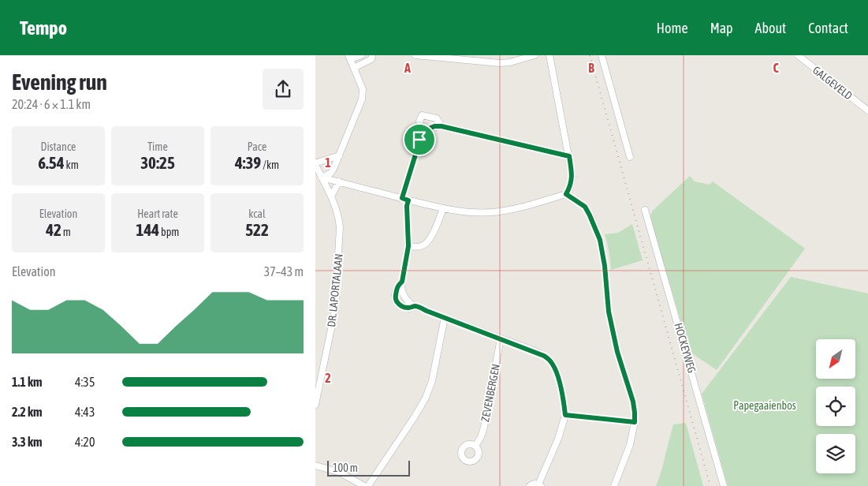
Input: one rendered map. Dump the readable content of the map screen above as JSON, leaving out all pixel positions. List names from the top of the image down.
{
  "streets": {
    "street": [
      "GALGEVELD",
      "DR. LAPORTALAAN",
      "HOCKEYWEG",
      "ZEVENBERGEN"
    ]
  },
  "parks": ["Papegaaienbos"],
  "scale_bar": "100 m",
  "north": "bottom left",
  "page": {
    "header": "Tempo",
    "nav": [
      "Home",
      "Map",
      "About",
      "Contact"
    ],
    "heading": ["Evening run", "20:24 · 6 × 1.1 km"],
    "stats": [
      ["Distance", "6.54 km"],
      ["Time", "30:25"],
      ["Pace", "4:39 /km"],
      ["Elevation", "42 m"],
      ["Heart rate", "144 bpm"],
      ["kcal", "522"]
    ],
    "chart": ["Elevation", "37–43 m"],
    "list": [
      {
        "name": "1.1 km",
        "note": "4:35"
      },
      {
        "name": "2.2 km",
        "note": "4:43"
      },
      {
        "name": "3.3 km",
        "note": "4:20"
      }
    ],
    "scale": "100 m"
  },
  "grid": {
    "columns": ["A", "B", "C"],
    "rows": ["1", "2"]
  }
}
